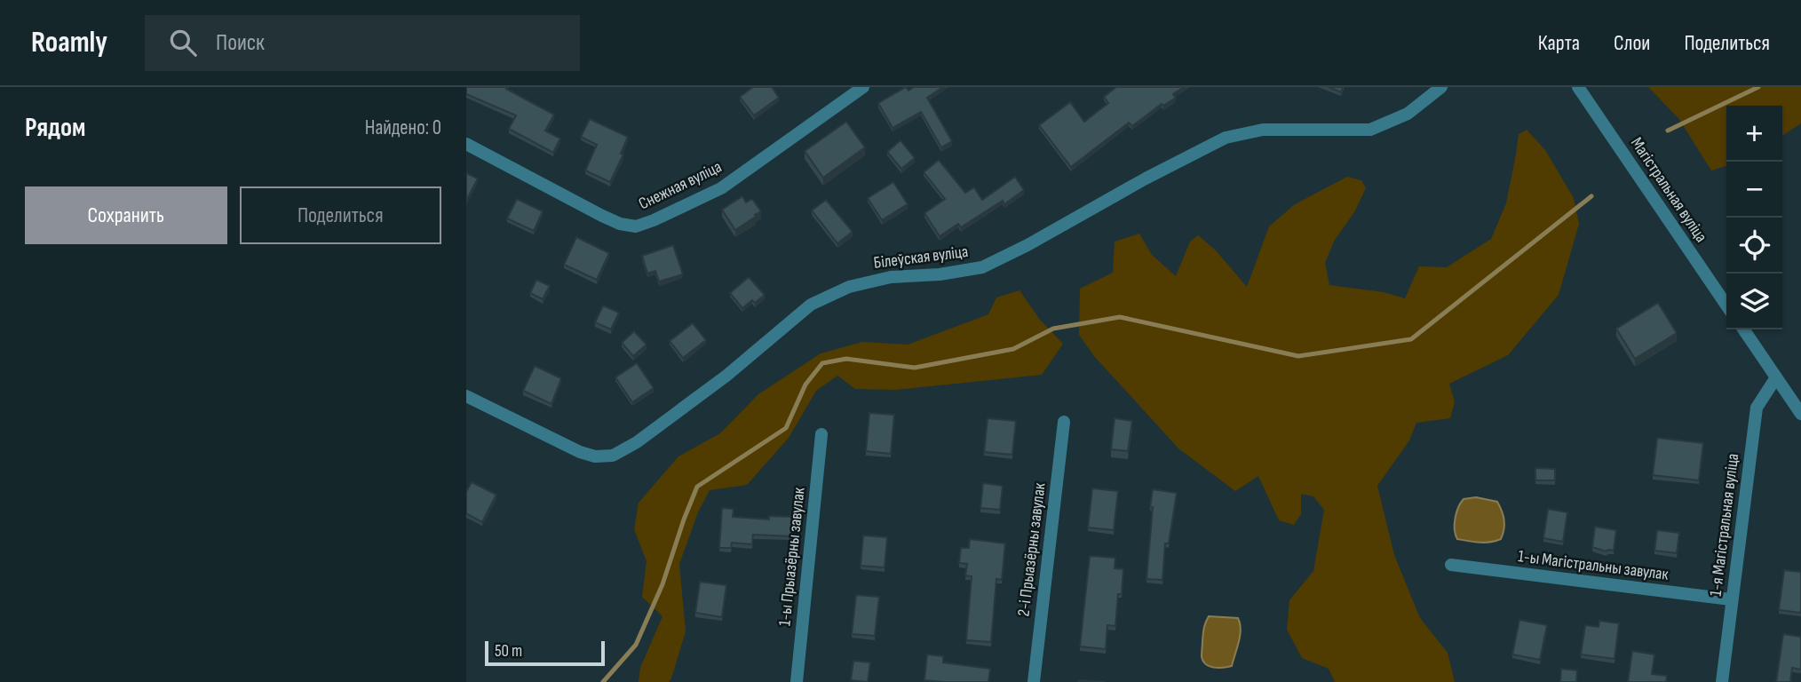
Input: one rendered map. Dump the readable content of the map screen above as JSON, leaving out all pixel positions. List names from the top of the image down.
{
  "streets": {
    "street": [
      "Снежная вуліца",
      "Магістральная вуліца",
      "Білеўская вуліца",
      "1-я Магістральная вуліца",
      "2-і Прыазёрны завулак",
      "1-ы Прыазёрны завулак",
      "1-ы Магістральны завулак"
    ]
  },
  "crossings": [
    ["1-я Магістральная вуліца", "1-ы Магістральны завулак"]
  ],
  "scale_bar": "50 m",
  "page": {
    "header": "Roamly",
    "search": "Поиск",
    "nav": ["Карта", "Слои", "Поделиться"],
    "heading": ["Рядом", "Найдено: 0"],
    "map_buttons": ["+", "−"],
    "buttons": ["Сохранить", "Поделиться"],
    "scale": "50 m"
  }
}
